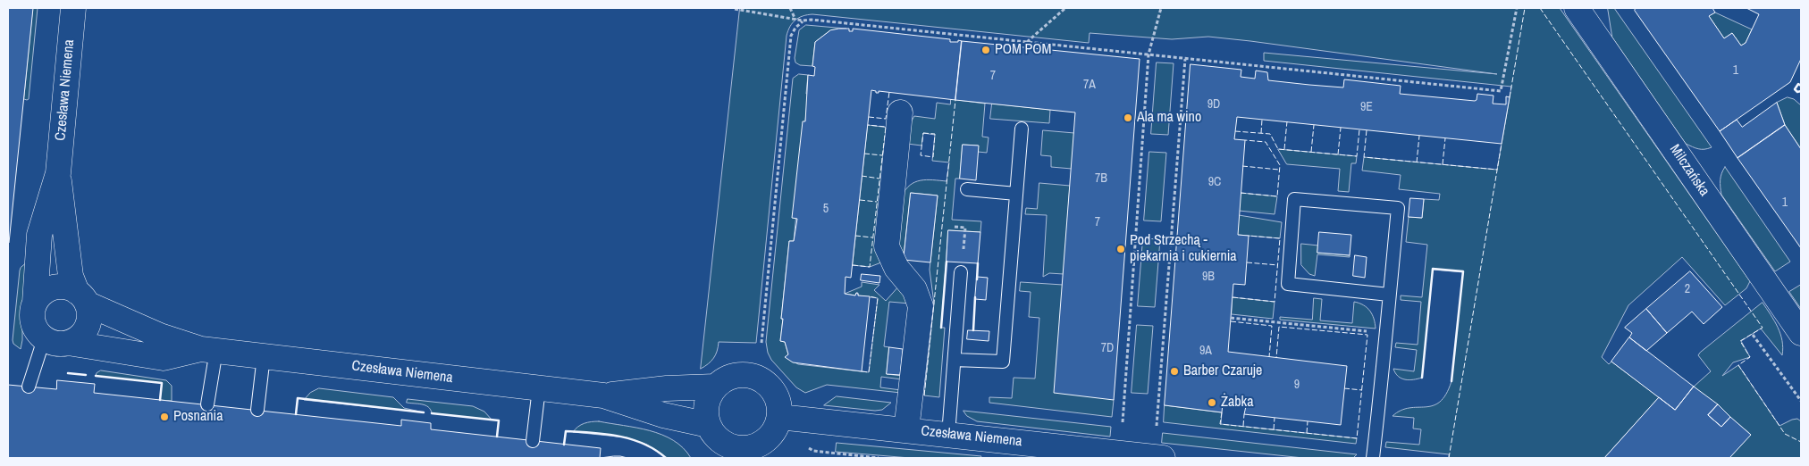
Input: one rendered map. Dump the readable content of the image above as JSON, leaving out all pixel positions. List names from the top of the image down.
{
  "streets": {
    "street": ["Czesława Niemena", "Milczańska"]
  },
  "places": [
    "POM POM",
    "Ala ma wino",
    "Pod Strzechą - piekarnia i cukiernia",
    "Barber Czaruje",
    "Żabka",
    "Posnania"
  ],
  "house_numbers": [
    "1",
    "7",
    "7A",
    "9D",
    "9E",
    "7B",
    "9C",
    "1",
    "5",
    "7",
    "9B",
    "2",
    "7D",
    "9A",
    "9"
  ]
}
